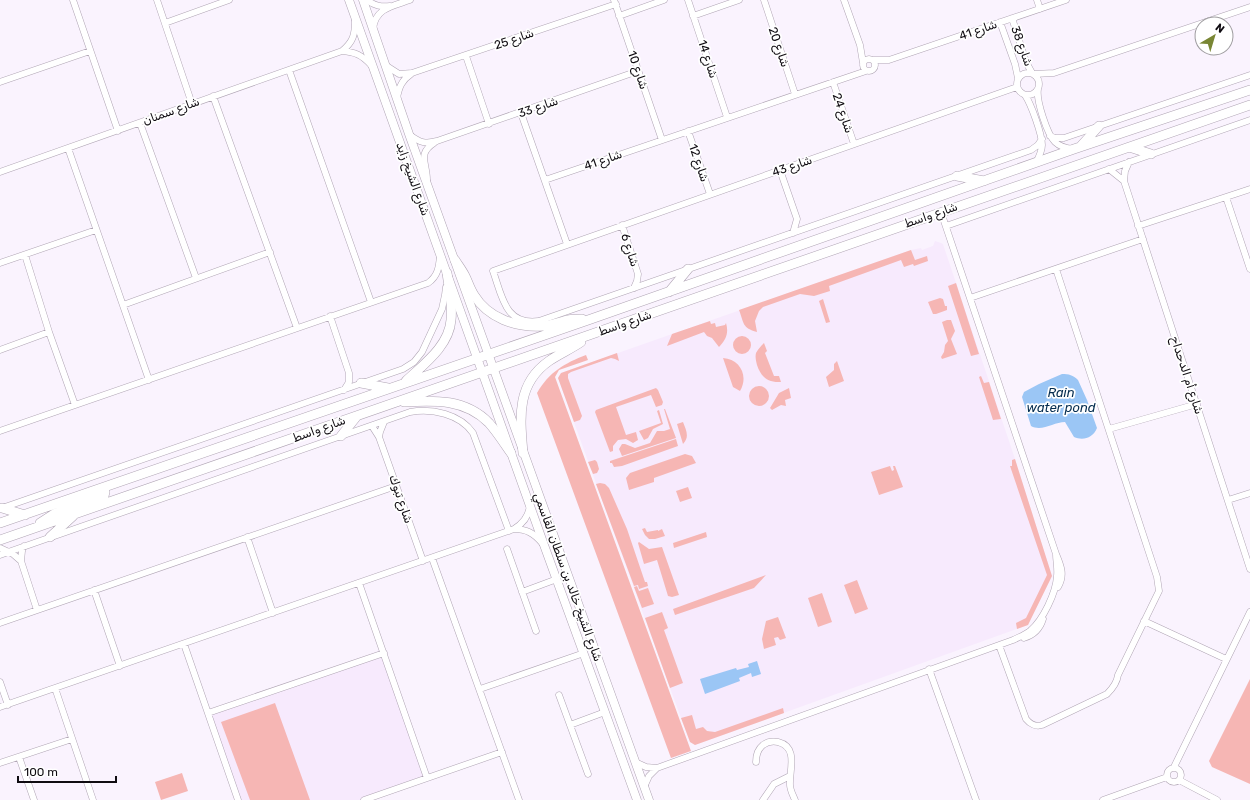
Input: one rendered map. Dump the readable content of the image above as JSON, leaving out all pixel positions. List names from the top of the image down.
{
  "streets": {
    "main road": ["شارع الشيخ زايد", "شارع واسط", "شارع الشيخ خالد بن سلطان القاسمي"],
    "street": [
      "شارع 41",
      "شارع 25",
      "شارع 38",
      "شارع 20",
      "شارع 14",
      "شارع 10",
      "شارع 33",
      "شارع سمنان",
      "شارع 24",
      "شارع 12",
      "شارع 43",
      "شارع 6",
      "شارع أم الدحداح",
      "شارع تبوك"
    ]
  },
  "crossings": [
    ["شارع 41", "شارع 38"],
    ["شارع 41", "شارع 20"],
    ["شارع 41", "شارع 14"],
    ["شارع 41", "شارع 10"],
    ["شارع 41", "شارع 24"],
    ["شارع 41", "شارع 12"],
    ["شارع 25", "شارع 10"],
    ["شارع 25", "شارع الشيخ زايد"],
    ["شارع 38", "شارع 43"],
    ["شارع 10", "شارع 33"],
    ["شارع 33", "شارع الشيخ زايد"],
    ["شارع 24", "شارع 43"],
    ["شارع 12", "شارع 43"],
    ["شارع 43", "شارع 6"],
    ["شارع الشيخ زايد", "شارع واسط"],
    ["شارع الشيخ زايد", "شارع الشيخ خالد بن سلطان القاسمي"],
    ["شارع واسط", "شارع الشيخ خالد بن سلطان القاسمي"]
  ],
  "water": ["Rain water pond"],
  "scale_bar": "100 m",
  "north": "top right"
}
